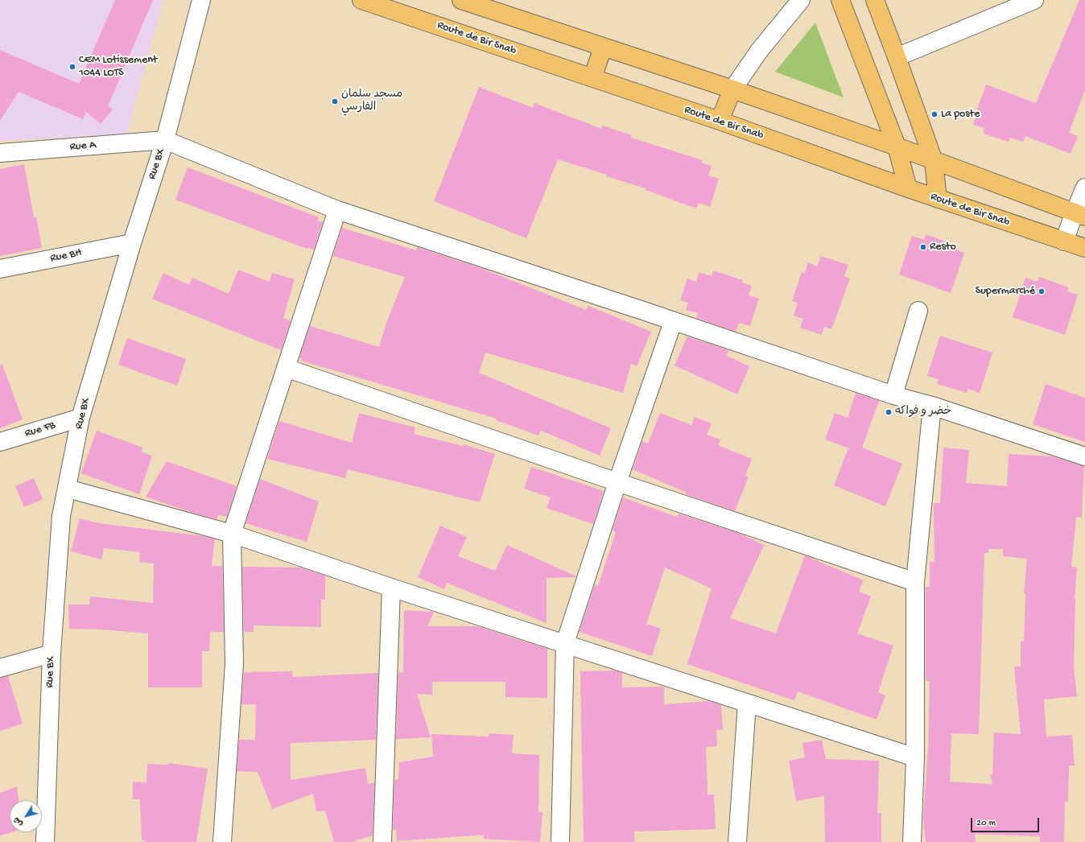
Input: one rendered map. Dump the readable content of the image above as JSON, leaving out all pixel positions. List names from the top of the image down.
{
  "streets": {
    "main road": ["Route de Bir Snab"],
    "street": [
      "Rue A",
      "Rue BX",
      "Rue BH",
      "Rue FB"
    ]
  },
  "crossings": [
    ["Rue A", "Rue BX"],
    ["Rue BX", "Rue BH"],
    ["Rue BX", "Rue FB"]
  ],
  "places": [
    "CEM Lotissement 1044 LOTS",
    "مسجد سلمان الفارسي",
    "La poste",
    "Resto",
    "Supermarché",
    "خضر و فواكه"
  ],
  "scale_bar": "20 m",
  "north": "bottom left"
}
